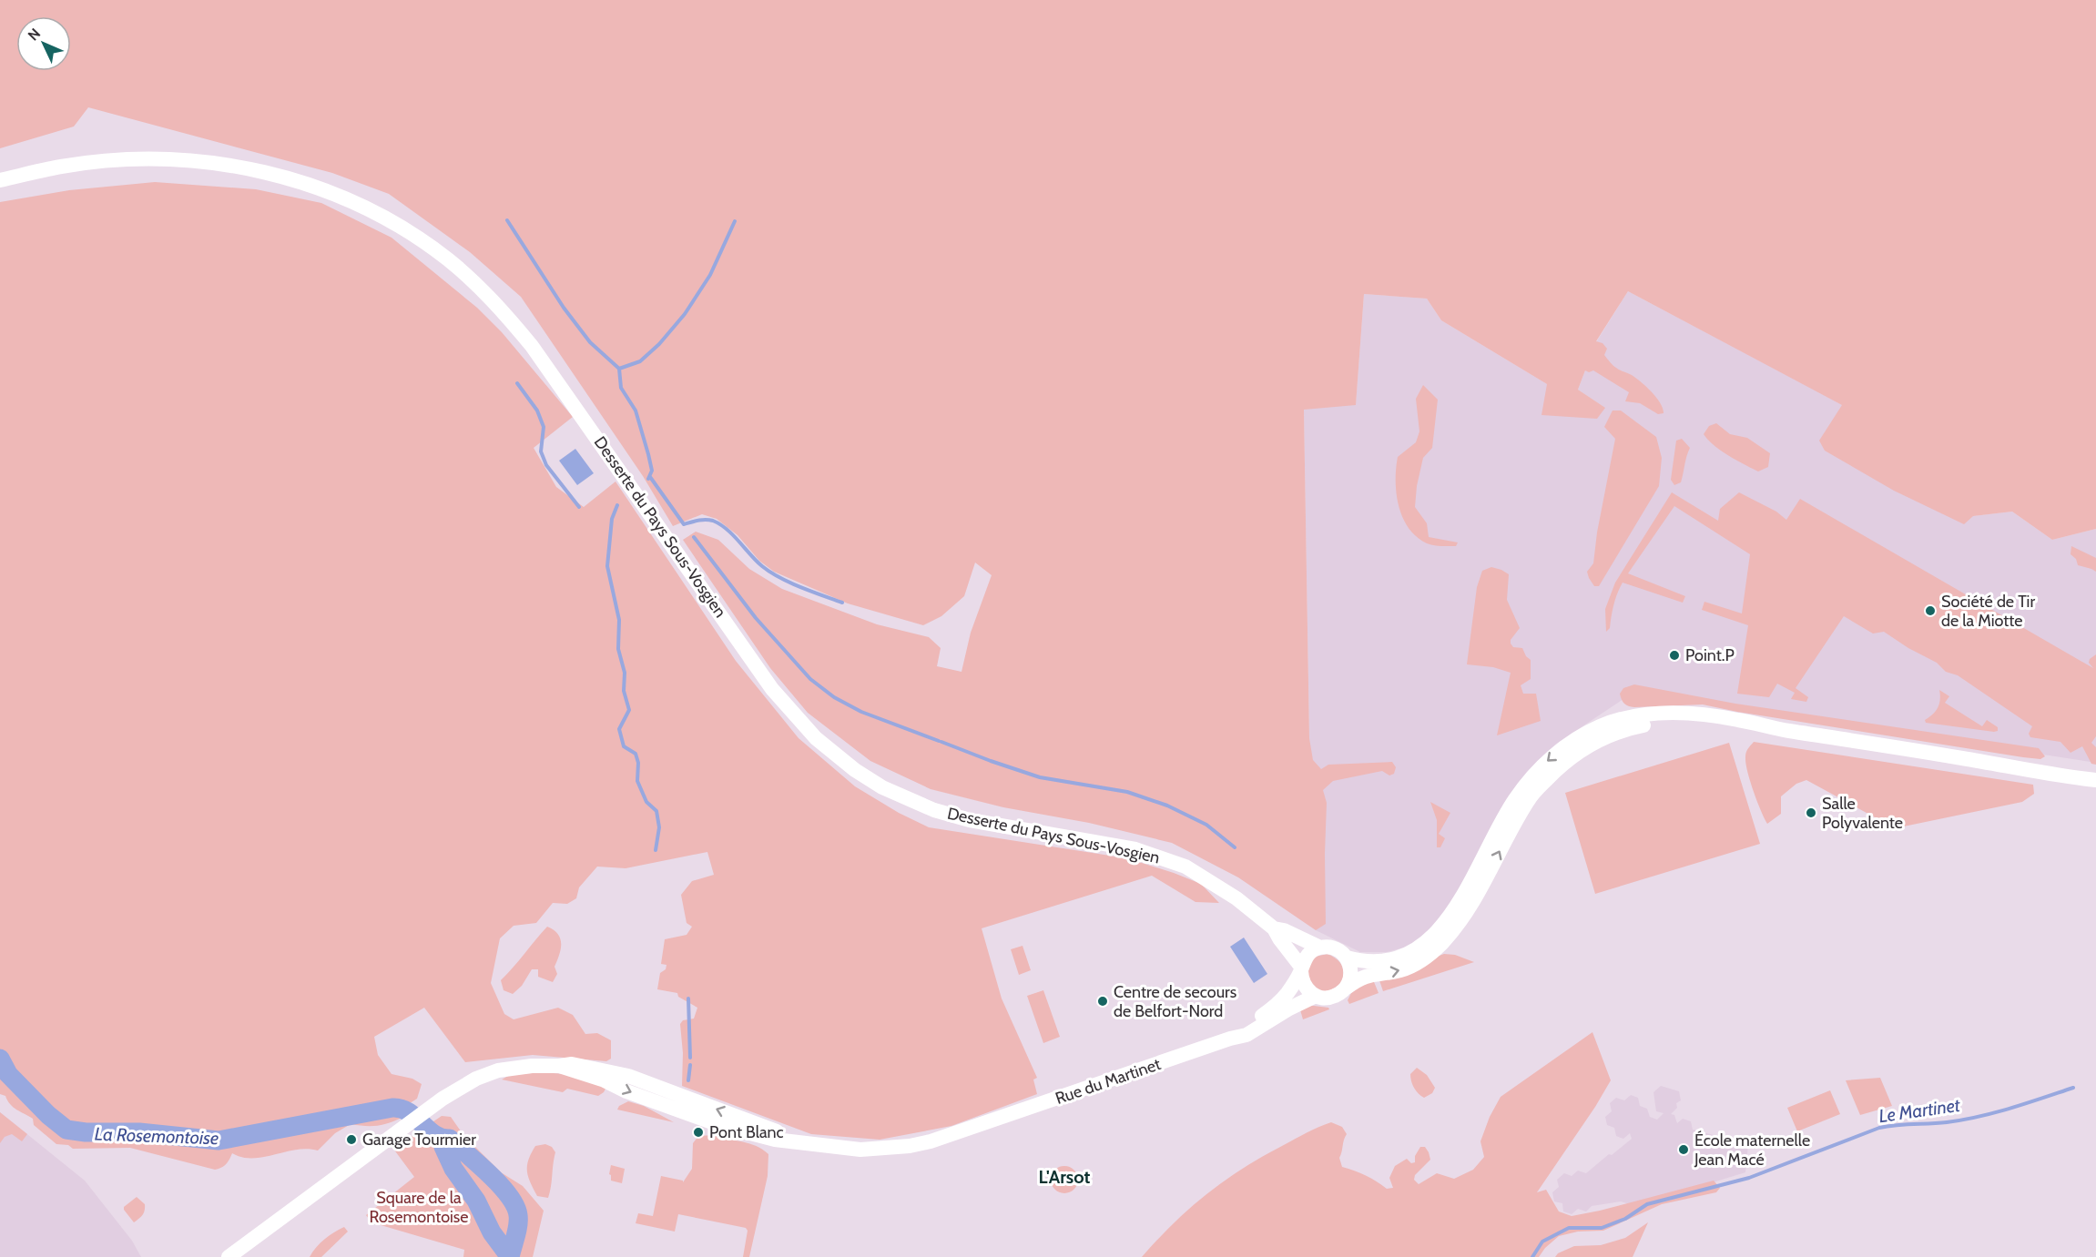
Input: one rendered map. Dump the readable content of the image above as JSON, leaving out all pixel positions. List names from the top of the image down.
{
  "streets": {
    "main road": ["Desserte du Pays Sous-Vosgien", "Rue du Martinet"]
  },
  "crossings": [
    ["Desserte du Pays Sous-Vosgien", "Rue du Martinet"]
  ],
  "districts": ["L'Arsot"],
  "water": ["Le Martinet", "La Rosemontoise"],
  "parks": ["Square de la Rosemontoise"],
  "places": [
    "Société de Tir de la Miotte",
    "Point.P",
    "Salle Polyvalente",
    "Centre de secours de Belfort-Nord",
    "Pont Blanc",
    "Garage Tourmier",
    "École maternelle Jean Macé"
  ],
  "north": "top left"
}
